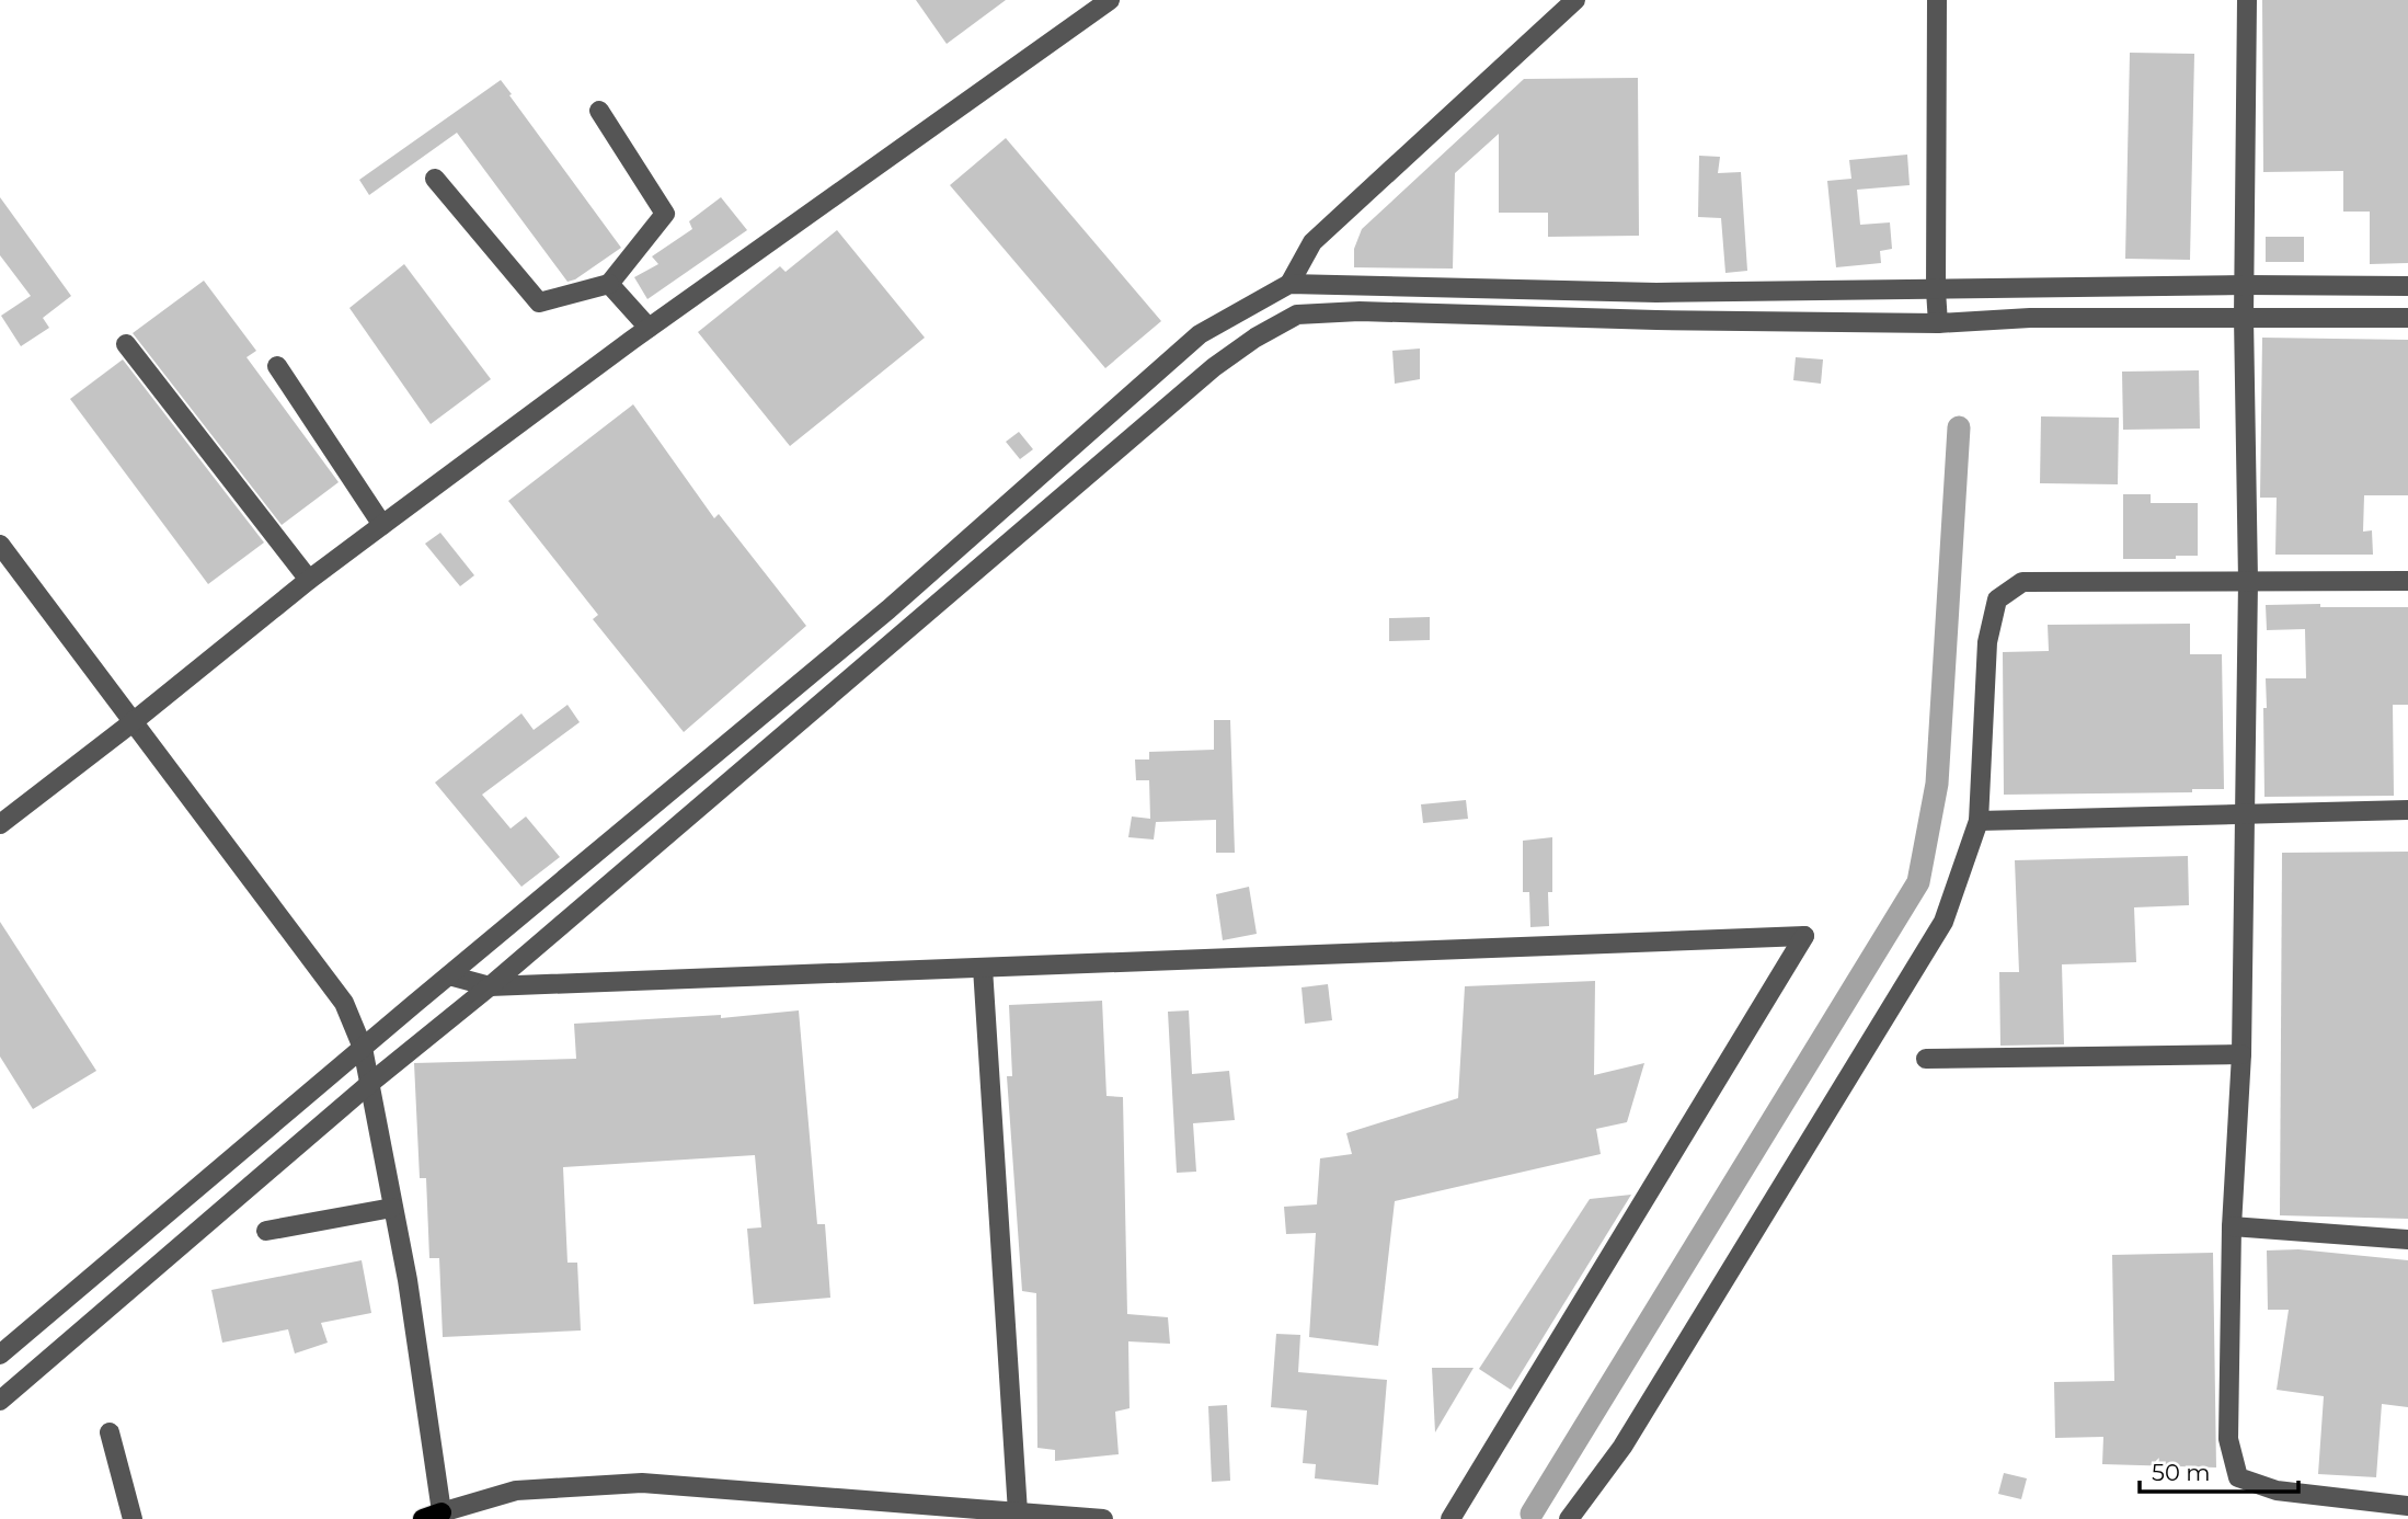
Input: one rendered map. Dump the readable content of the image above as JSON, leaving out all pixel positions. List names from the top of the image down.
{
  "scale_bar": "50 m"
}
